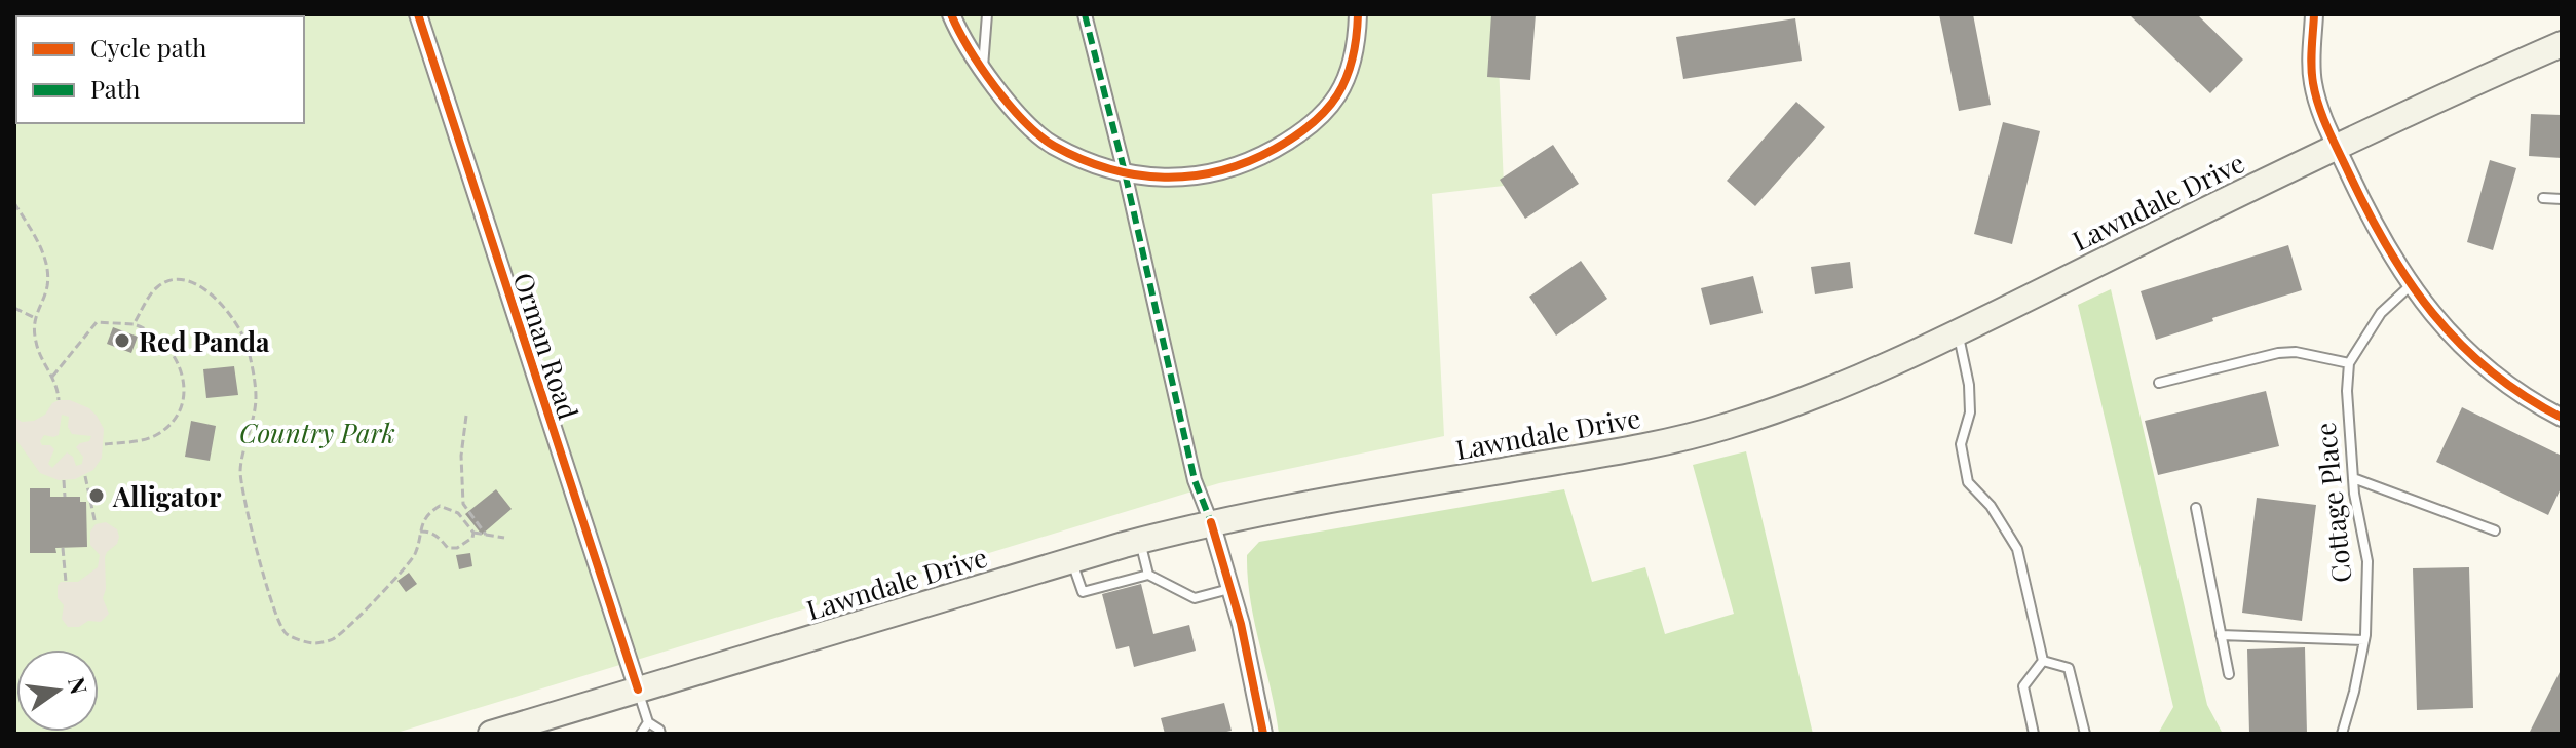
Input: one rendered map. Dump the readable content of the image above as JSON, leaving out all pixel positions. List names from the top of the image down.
{
  "streets": {
    "main road": ["Lawndale Drive"],
    "street": ["Orman Road"],
    "lane": ["Cottage Place"]
  },
  "crossings": [
    ["Lawndale Drive", "Orman Road"]
  ],
  "parks": ["Country Park"],
  "places": ["Red Panda", "Alligator"],
  "legend": ["Cycle path", "Path"],
  "north": "right"
}
